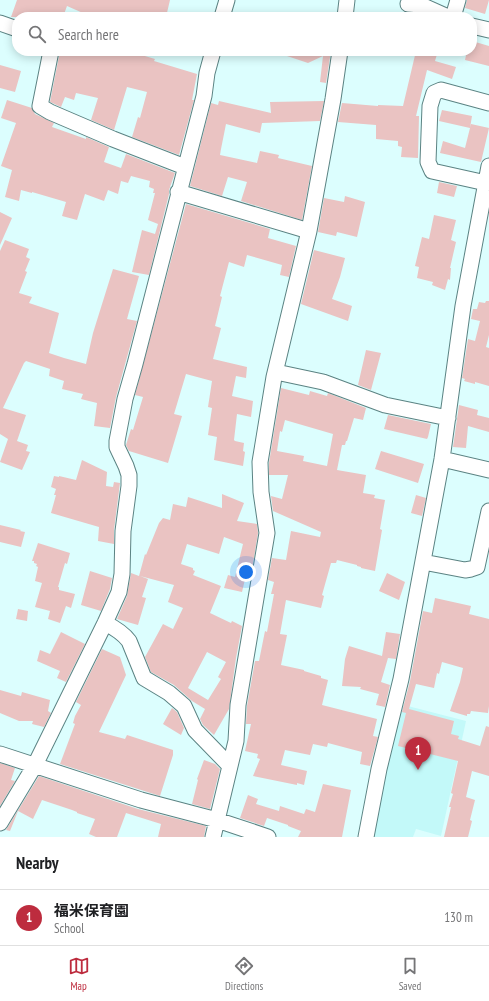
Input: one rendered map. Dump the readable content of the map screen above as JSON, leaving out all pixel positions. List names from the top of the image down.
{
  "page": {
    "search": "Search here",
    "pins": "1",
    "heading": "Nearby",
    "list": [
      {
        "mark": "1",
        "name": "福米保育園",
        "note": "School",
        "value": "130 m"
      }
    ],
    "nav": ["Map", "Directions", "Saved"]
  }
}
